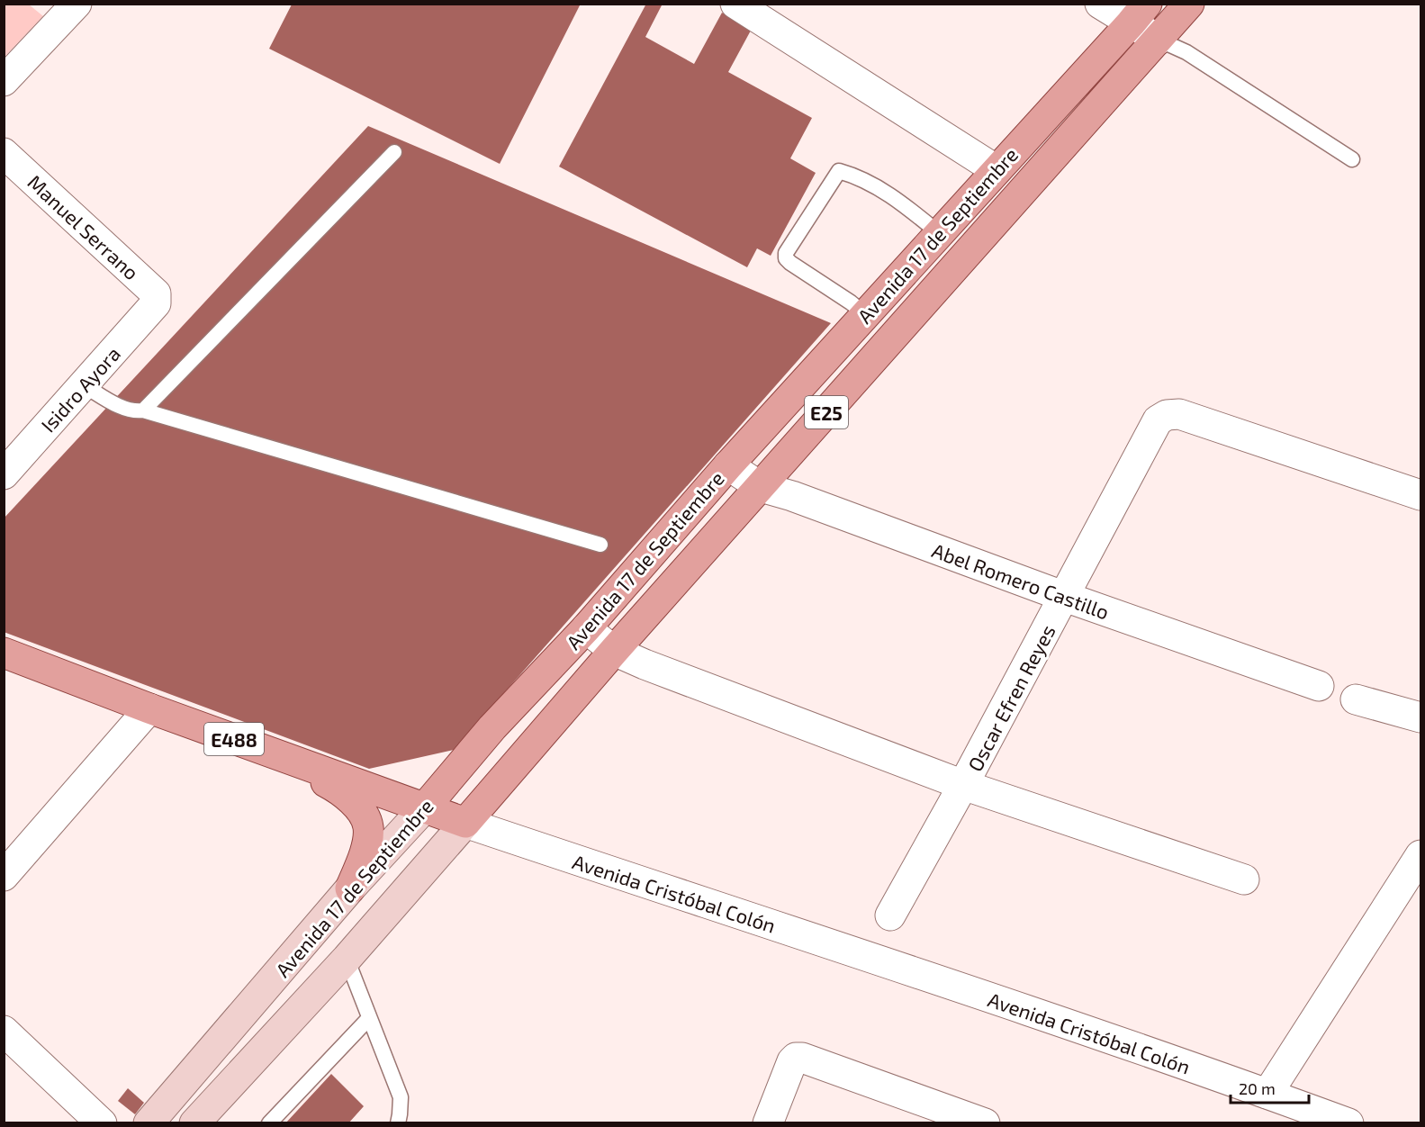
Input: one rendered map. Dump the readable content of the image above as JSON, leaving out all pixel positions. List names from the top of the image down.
{
  "streets": {
    "main road": [
      "Avenida 17 de Septiembre",
      "E25",
      "E488",
      "Avenida Cristóbal Colón"
    ],
    "street": [
      "Manuel Serrano",
      "Isidro Ayora",
      "Abel Romero Castillo",
      "Oscar Efren Reyes"
    ]
  },
  "crossings": [
    ["Manuel Serrano", "Isidro Ayora"],
    ["Avenida 17 de Septiembre", "Abel Romero Castillo"],
    ["Avenida 17 de Septiembre", "Avenida Cristóbal Colón"],
    ["Abel Romero Castillo", "Oscar Efren Reyes"]
  ],
  "scale_bar": "20 m"
}
